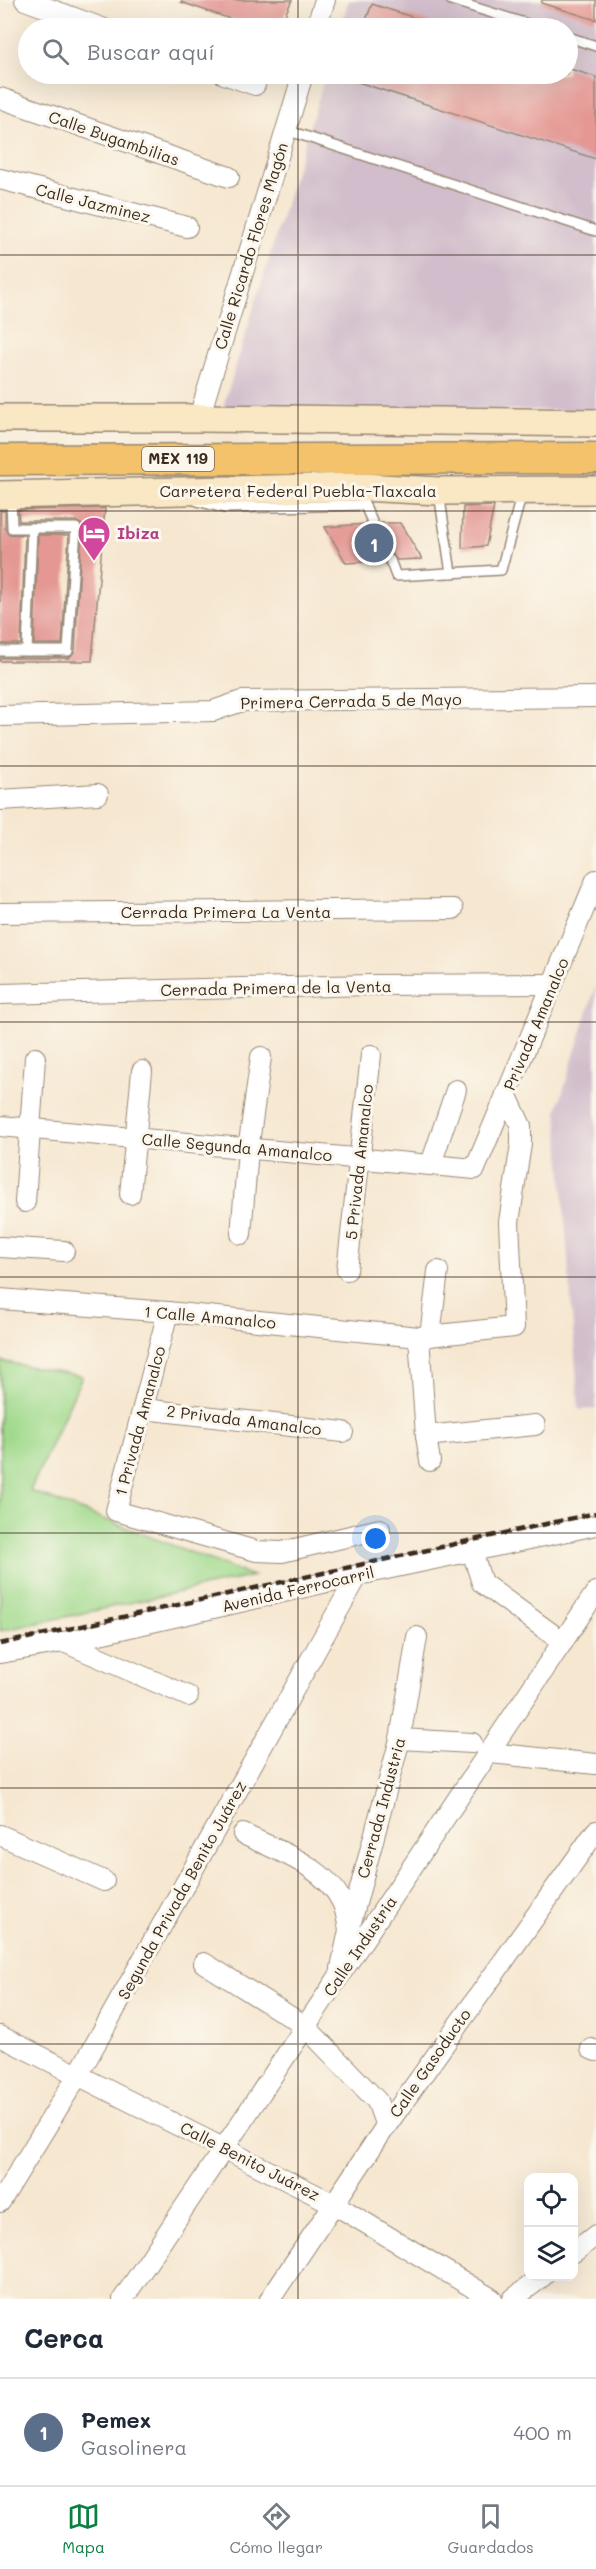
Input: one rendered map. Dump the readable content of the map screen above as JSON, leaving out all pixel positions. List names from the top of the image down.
{
  "streets": {
    "main road": ["MEX 119", "Carretera Federal Puebla-Tlaxcala"],
    "street": [
      "Calle Bugambilias",
      "Calle Jazminez",
      "Calle Ricardo Flores Magón",
      "Primera Cerrada 5 de Mayo",
      "Cerrada Primera La Venta",
      "Cerrada Primera de la Venta",
      "Privada Amanalco",
      "Calle Segunda Amanalco",
      "5 Privada Amanalco",
      "1 Calle Amanalco",
      "2 Privada Amanalco",
      "1 Privada Amanalco",
      "Avenida Ferrocarril",
      "Cerrada Industria",
      "Segunda Privada Benito Juárez",
      "Calle Industria",
      "Calle Gasoducto",
      "Calle Benito Juárez"
    ]
  },
  "crossings": [
    ["Cerrada Primera de la Venta", "Privada Amanalco"],
    ["Privada Amanalco", "Calle Segunda Amanalco"],
    ["Privada Amanalco", "1 Calle Amanalco"],
    ["Calle Segunda Amanalco", "5 Privada Amanalco"],
    ["1 Calle Amanalco", "1 Privada Amanalco"],
    ["2 Privada Amanalco", "1 Privada Amanalco"],
    ["Avenida Ferrocarril", "Segunda Privada Benito Juárez"],
    ["Cerrada Industria", "Calle Industria"],
    ["Segunda Privada Benito Juárez", "Calle Benito Juárez"],
    ["Calle Industria", "Calle Benito Juárez"],
    ["Calle Gasoducto", "Calle Benito Juárez"]
  ],
  "places": {
    "hotel": ["Ibiza"]
  },
  "page": {
    "search": "Buscar aquí",
    "pins": "1",
    "heading": "Cerca",
    "list": [
      {
        "mark": "1",
        "name": "Pemex",
        "note": "Gasolinera",
        "value": "400 m"
      }
    ],
    "nav": ["Mapa", "Cómo llegar", "Guardados"]
  }
}
